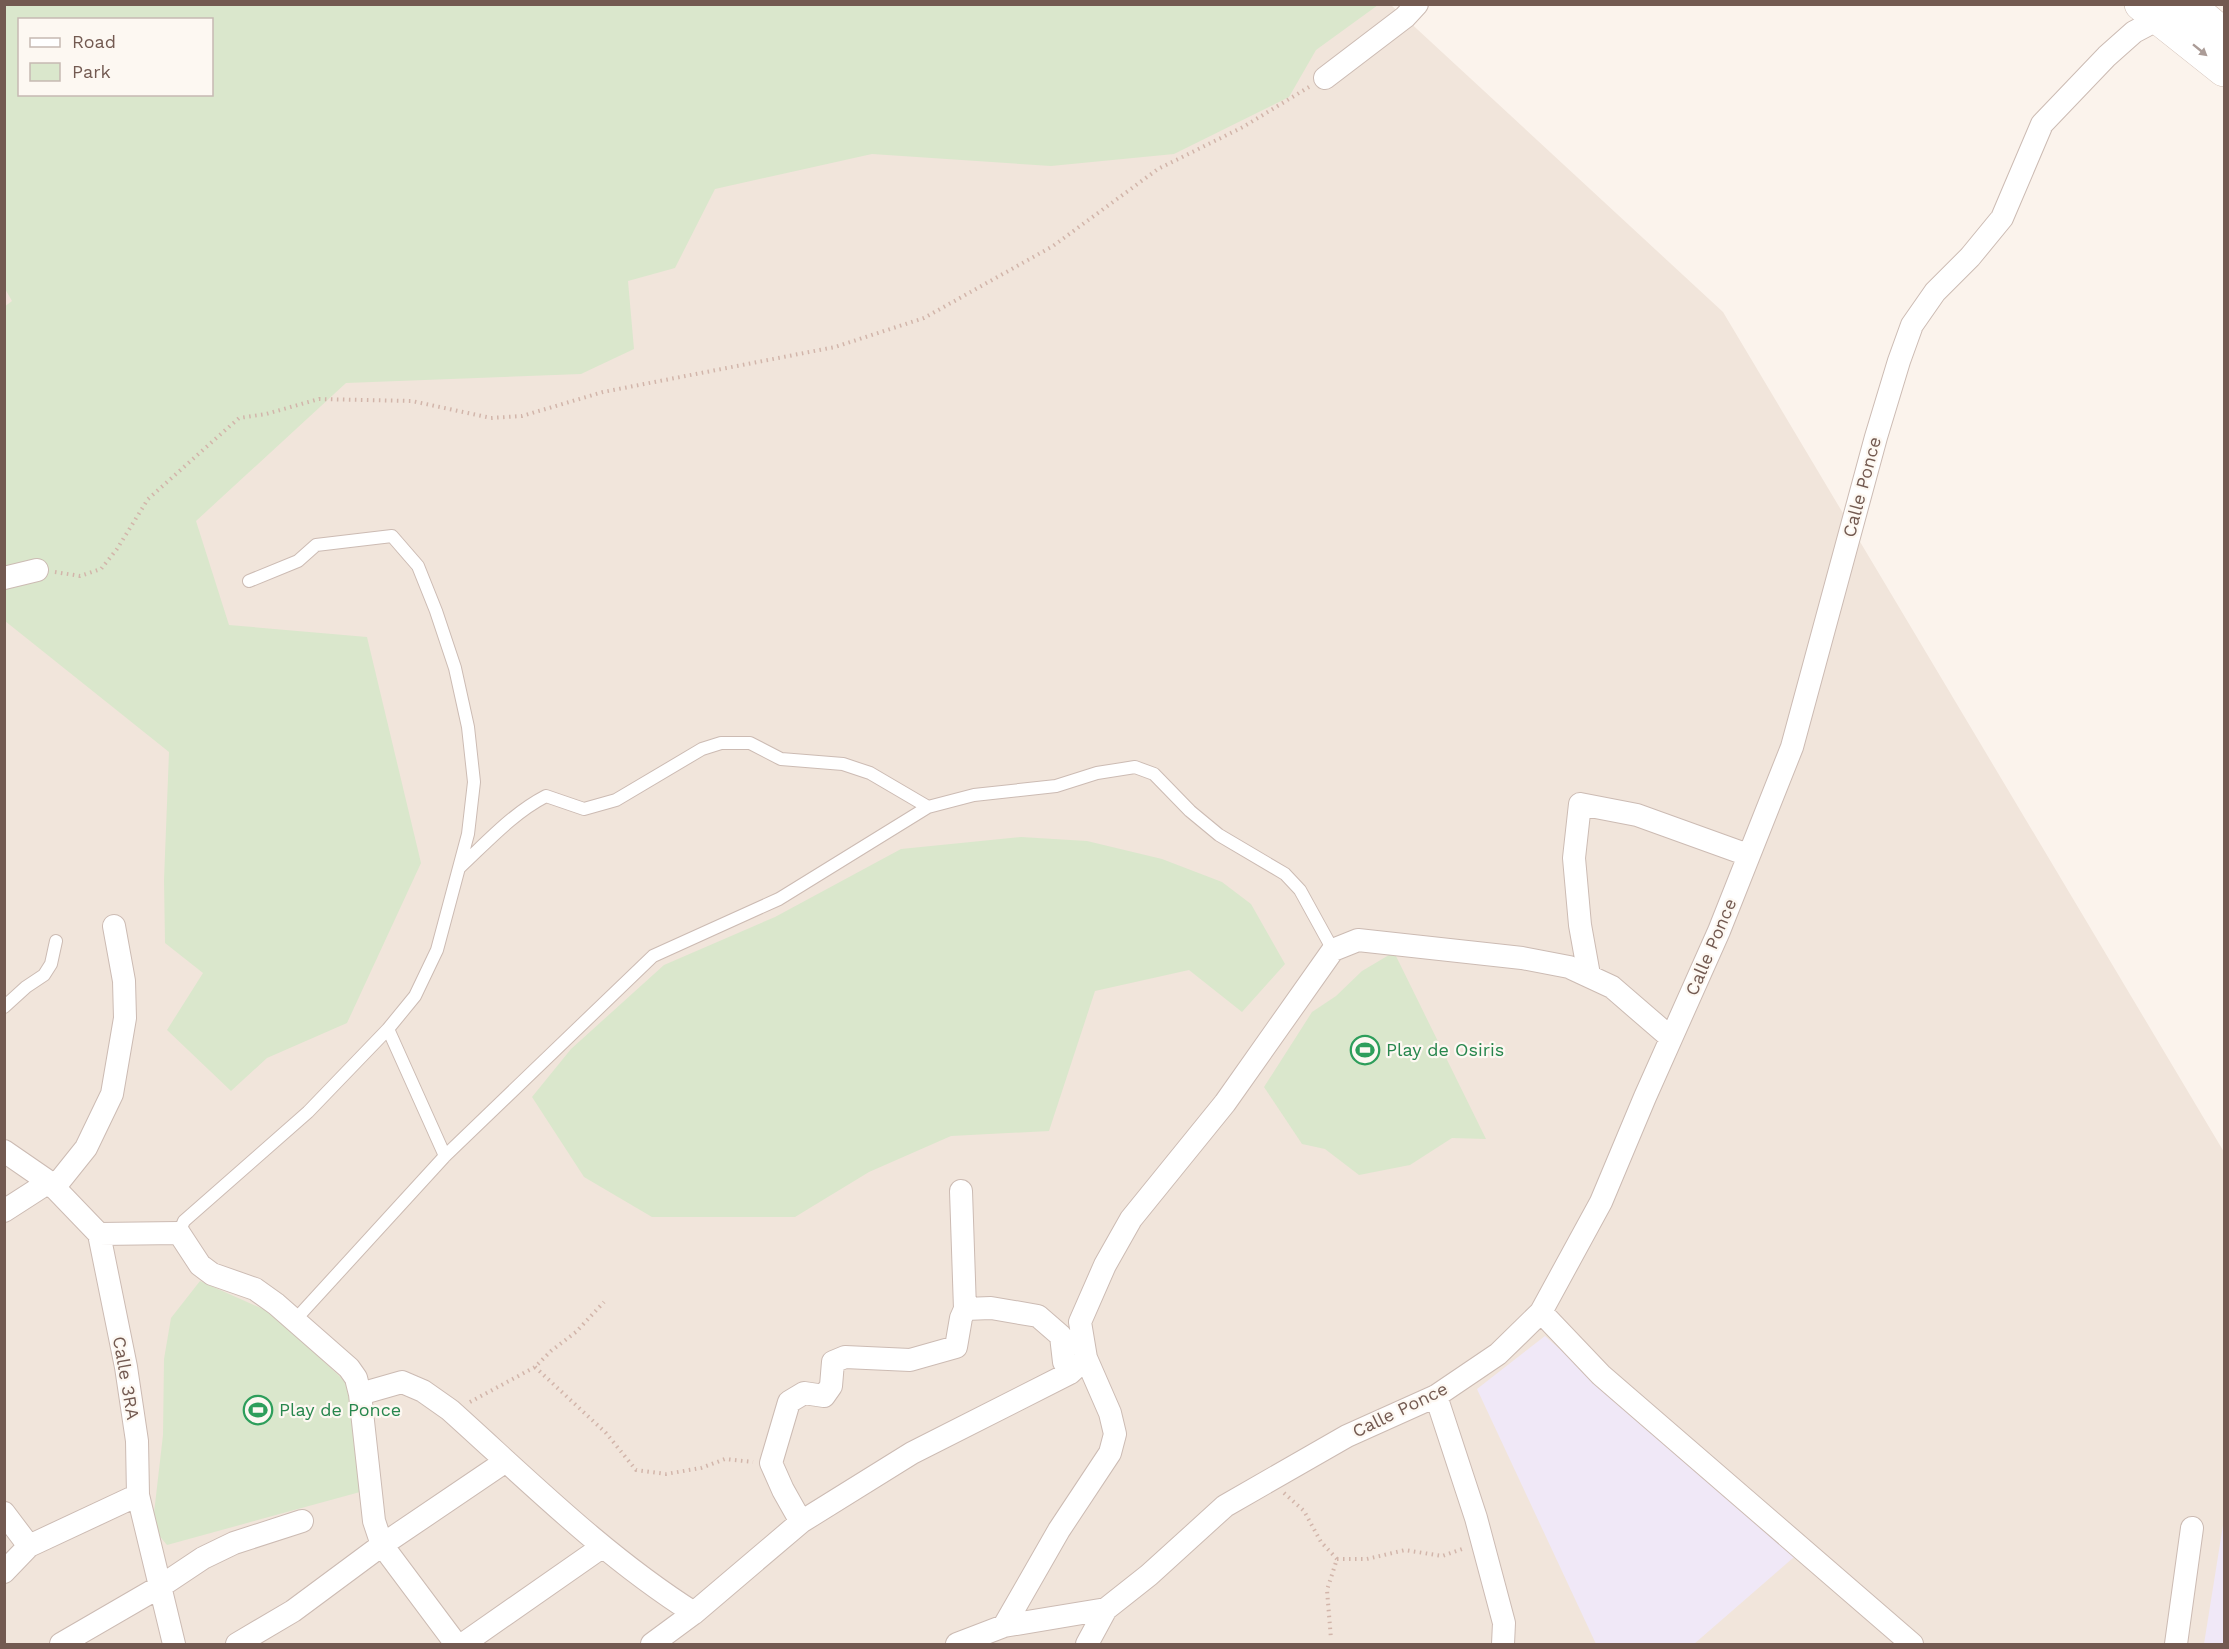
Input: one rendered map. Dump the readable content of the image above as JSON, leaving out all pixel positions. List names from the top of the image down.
{
  "streets": {
    "street": ["Calle Ponce", "Calle 3RA"]
  },
  "places": {
    "sports": ["Play de Osiris", "Play de Ponce"]
  },
  "legend": ["Road", "Park"]
}
